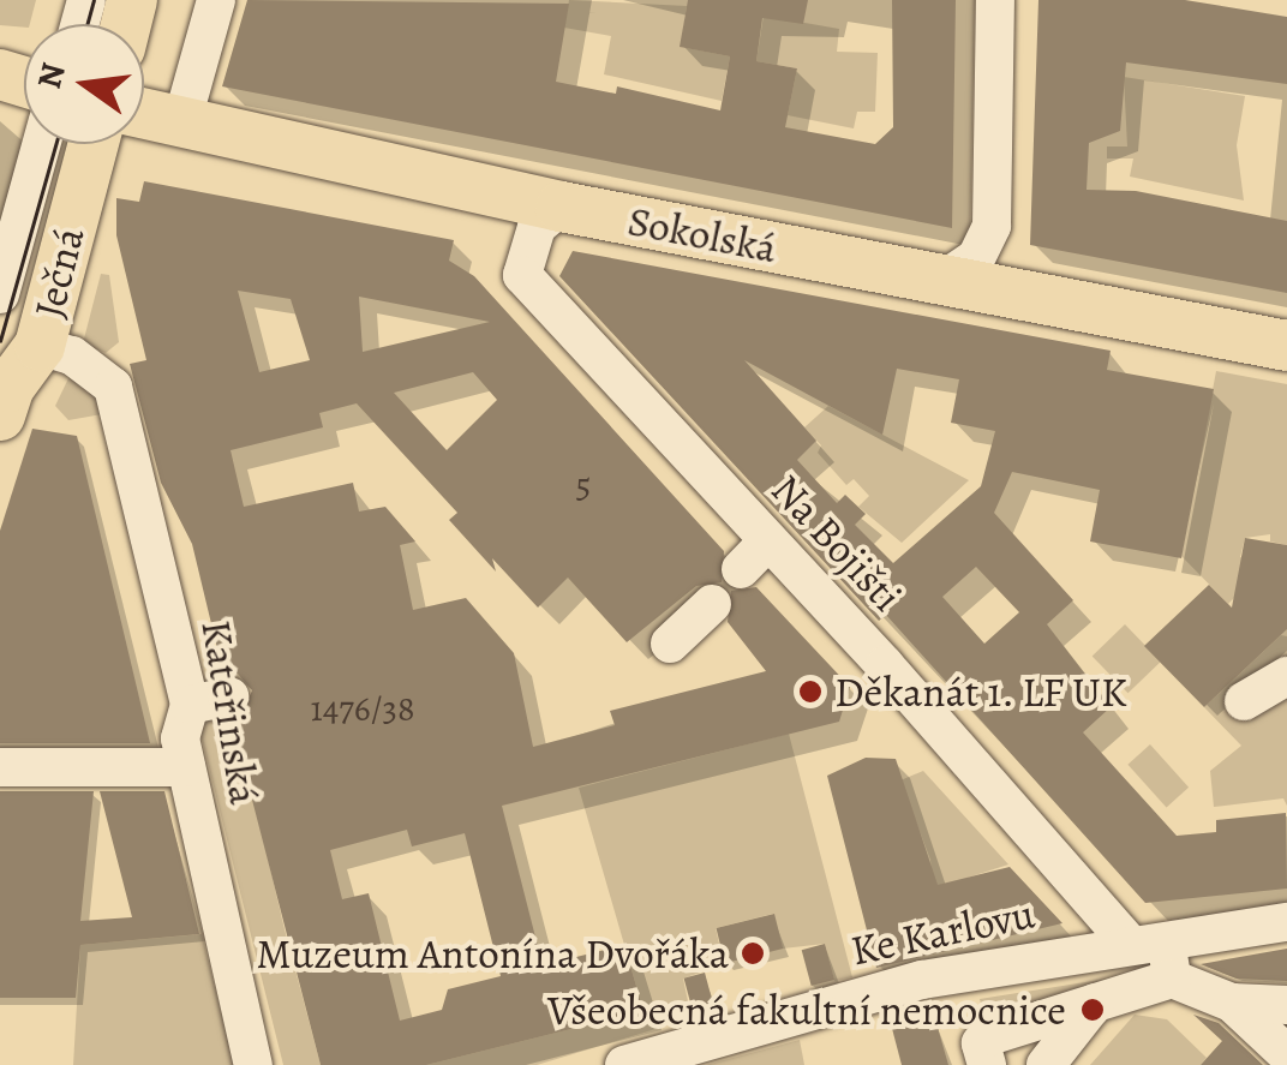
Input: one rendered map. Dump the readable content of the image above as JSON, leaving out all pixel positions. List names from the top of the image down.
{
  "streets": {
    "main road": ["Sokolská", "Ječná"],
    "street": ["Na Bojišti", "Kateřinská", "Ke Karlovu"]
  },
  "crossings": [
    ["Sokolská", "Na Bojišti"],
    ["Ječná", "Kateřinská"],
    ["Na Bojišti", "Ke Karlovu"]
  ],
  "places": ["Děkanát 1. LF UK", "Muzeum Antonína Dvořáka", "Všeobecná fakultní nemocnice"],
  "house_numbers": ["5", "1476/38"],
  "north": "left"
}
